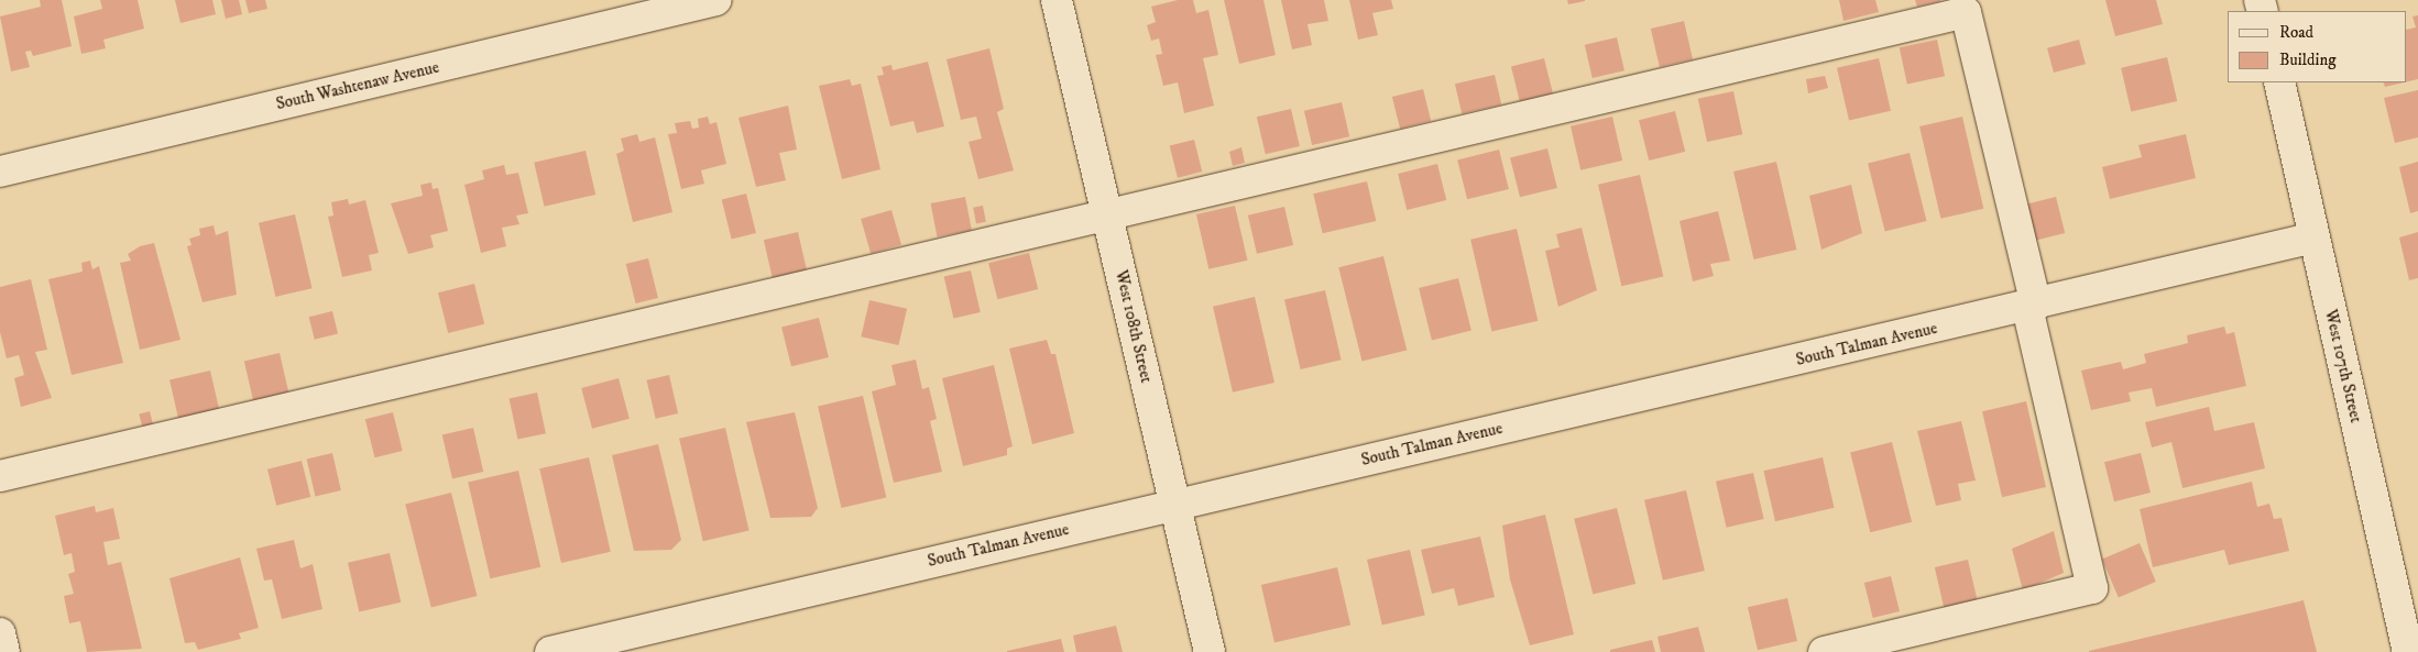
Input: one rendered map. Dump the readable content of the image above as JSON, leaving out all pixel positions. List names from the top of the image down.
{
  "streets": {
    "street": [
      "South Washtenaw Avenue",
      "West 108th Street",
      "South Talman Avenue",
      "West 107th Street"
    ]
  },
  "crossings": [
    ["West 108th Street", "South Talman Avenue"],
    ["South Talman Avenue", "West 107th Street"]
  ],
  "legend": ["Road", "Building"]
}
